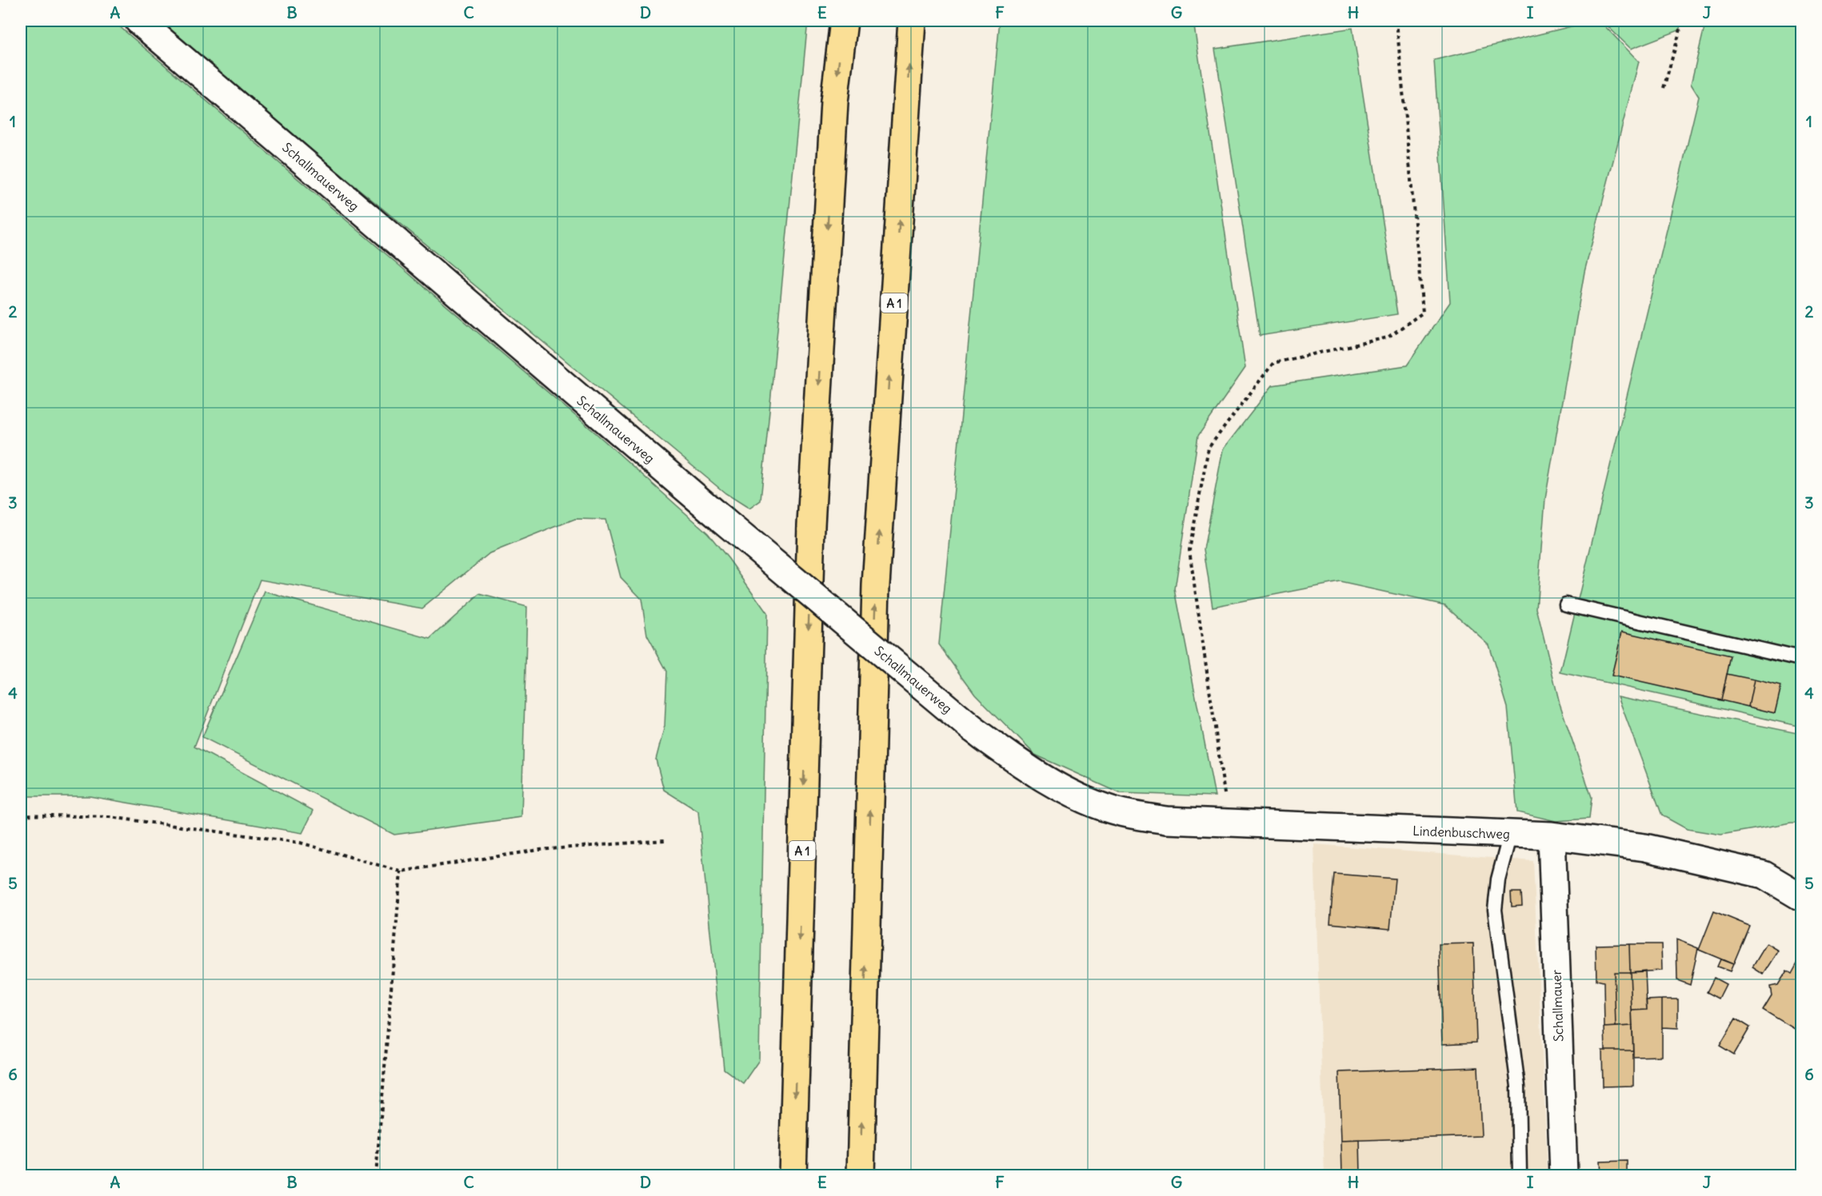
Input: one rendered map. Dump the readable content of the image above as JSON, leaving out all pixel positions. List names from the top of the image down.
{
  "streets": {
    "highway": ["A 1"],
    "street": ["Schallmauerweg", "Lindenbuschweg", "Schallmauer"]
  },
  "crossings": [
    ["Schallmauerweg", "Lindenbuschweg"],
    ["Lindenbuschweg", "Schallmauer"]
  ],
  "grid": {
    "columns": [
      "A",
      "B",
      "C",
      "D",
      "E",
      "F",
      "G",
      "H",
      "I",
      "J"
    ],
    "rows": [
      "1",
      "2",
      "3",
      "4",
      "5",
      "6"
    ]
  }
}
